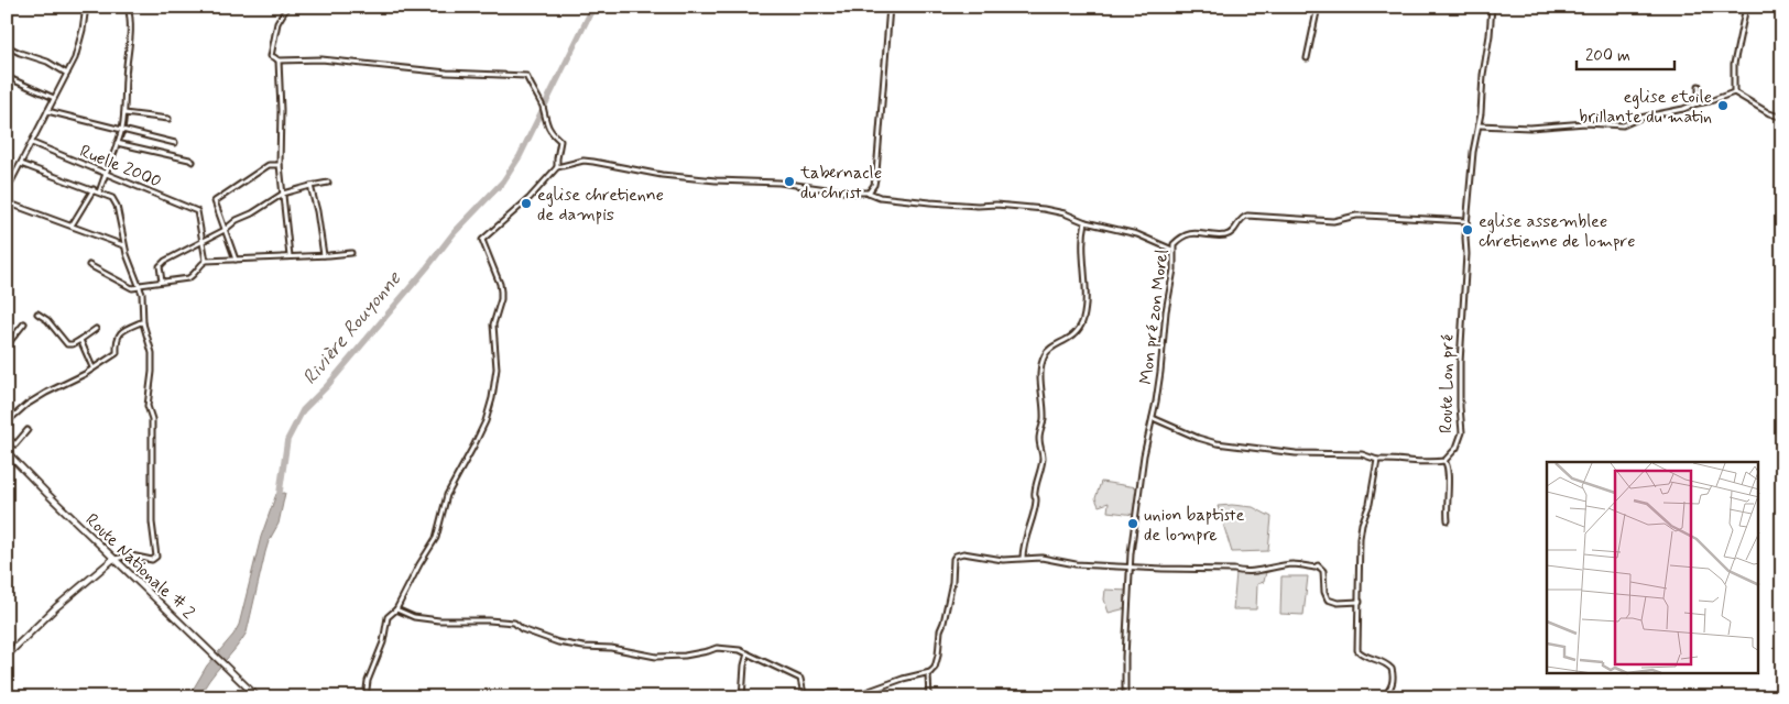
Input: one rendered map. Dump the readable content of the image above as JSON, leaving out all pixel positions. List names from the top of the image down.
{
  "streets": {
    "main road": ["Route Nationale # 2"],
    "street": ["Ruelle 2000", "Mon pré zon Morel", "Route Lon pré"]
  },
  "crossings": [
    ["Mon pré zon Morel", "Route Lon pré"]
  ],
  "water": ["Rivière Rouyonne"],
  "places": [
    "eglise etoile brillante du matin",
    "tabernacle du christ",
    "eglise chretienne de dampis",
    "eglise assemblee chretienne de lompre",
    "union baptiste de lompre"
  ],
  "scale_bar": "200 m"
}
